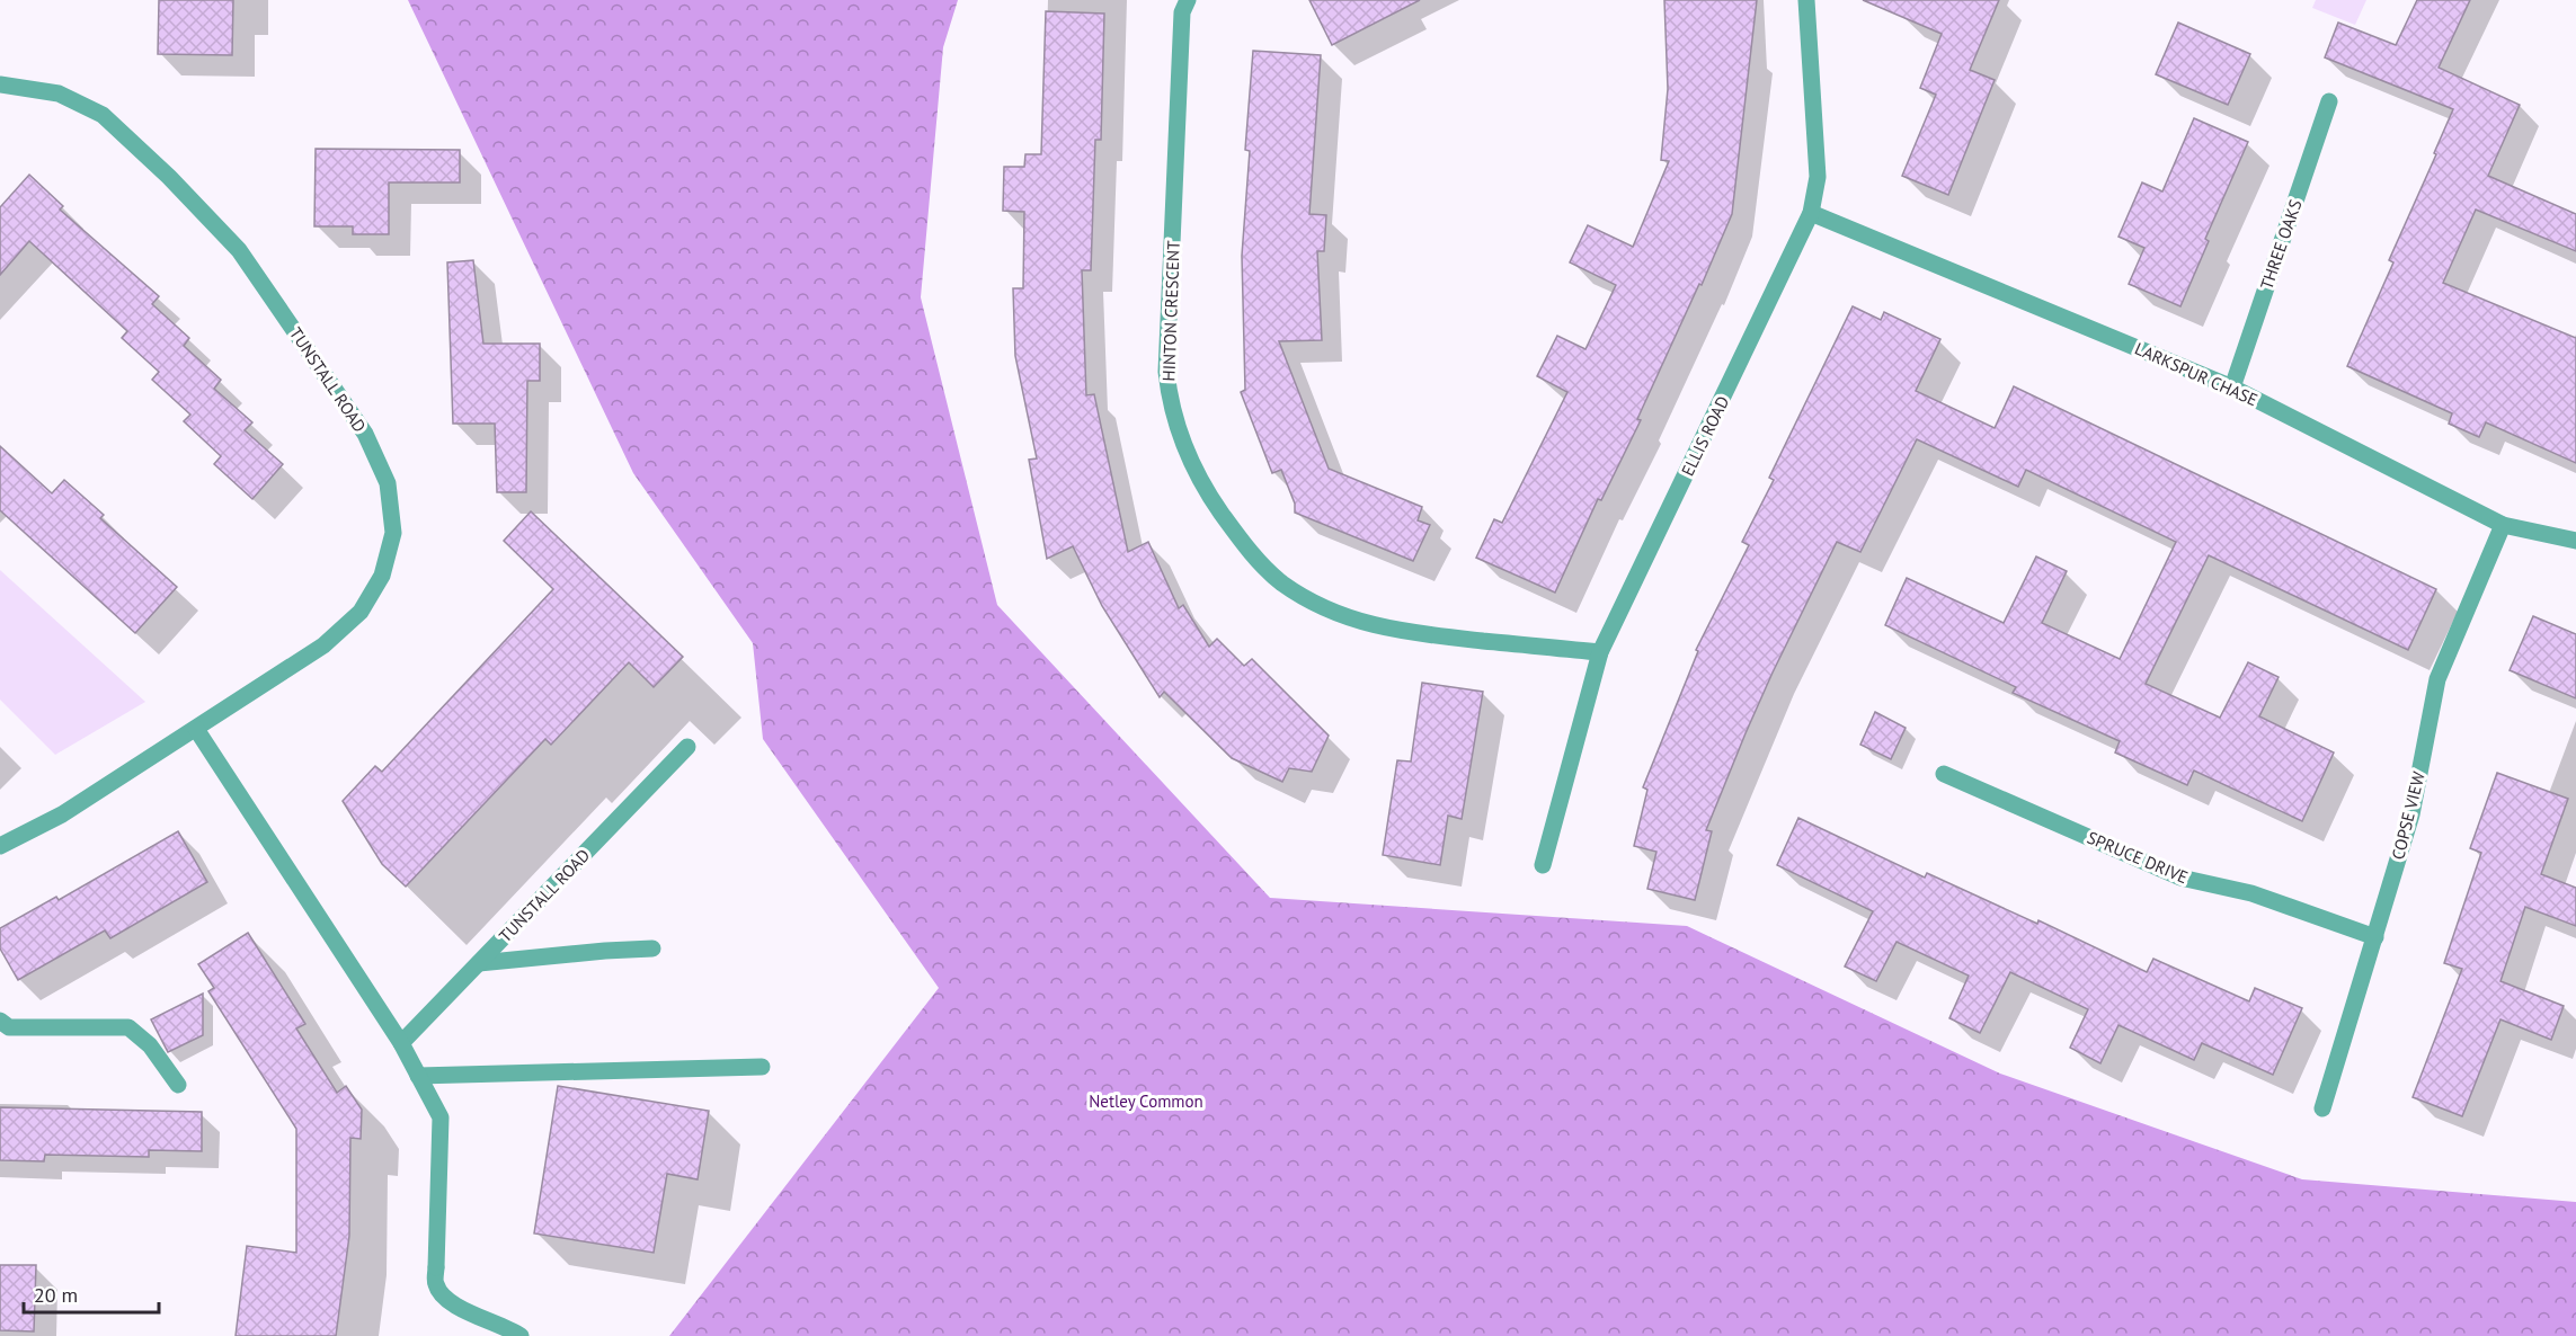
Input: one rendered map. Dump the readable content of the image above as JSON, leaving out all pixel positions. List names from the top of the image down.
{
  "streets": {
    "street": [
      "THREE OAKS",
      "HINTON CRESCENT",
      "LARKSPUR CHASE",
      "TUNSTALL ROAD",
      "ELLIS ROAD",
      "COPSE VIEW",
      "SPRUCE DRIVE"
    ]
  },
  "crossings": [
    ["THREE OAKS", "LARKSPUR CHASE"],
    ["HINTON CRESCENT", "ELLIS ROAD"],
    ["LARKSPUR CHASE", "ELLIS ROAD"],
    ["LARKSPUR CHASE", "COPSE VIEW"],
    ["COPSE VIEW", "SPRUCE DRIVE"]
  ],
  "parks": ["Netley Common"],
  "scale_bar": "20 m"
}
